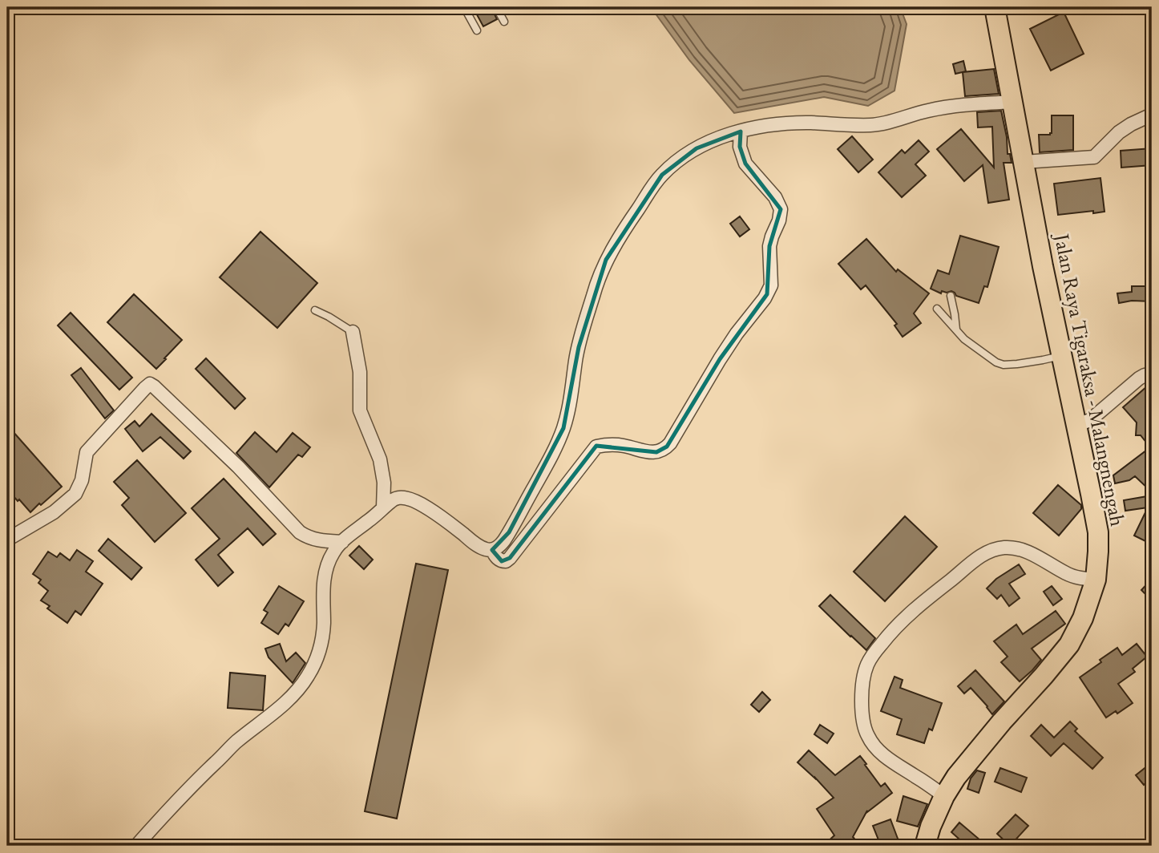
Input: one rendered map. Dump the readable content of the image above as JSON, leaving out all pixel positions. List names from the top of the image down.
{
  "streets": {
    "main road": ["Jalan Raya Tigaraksa - Malangnengah"]
  }
}
